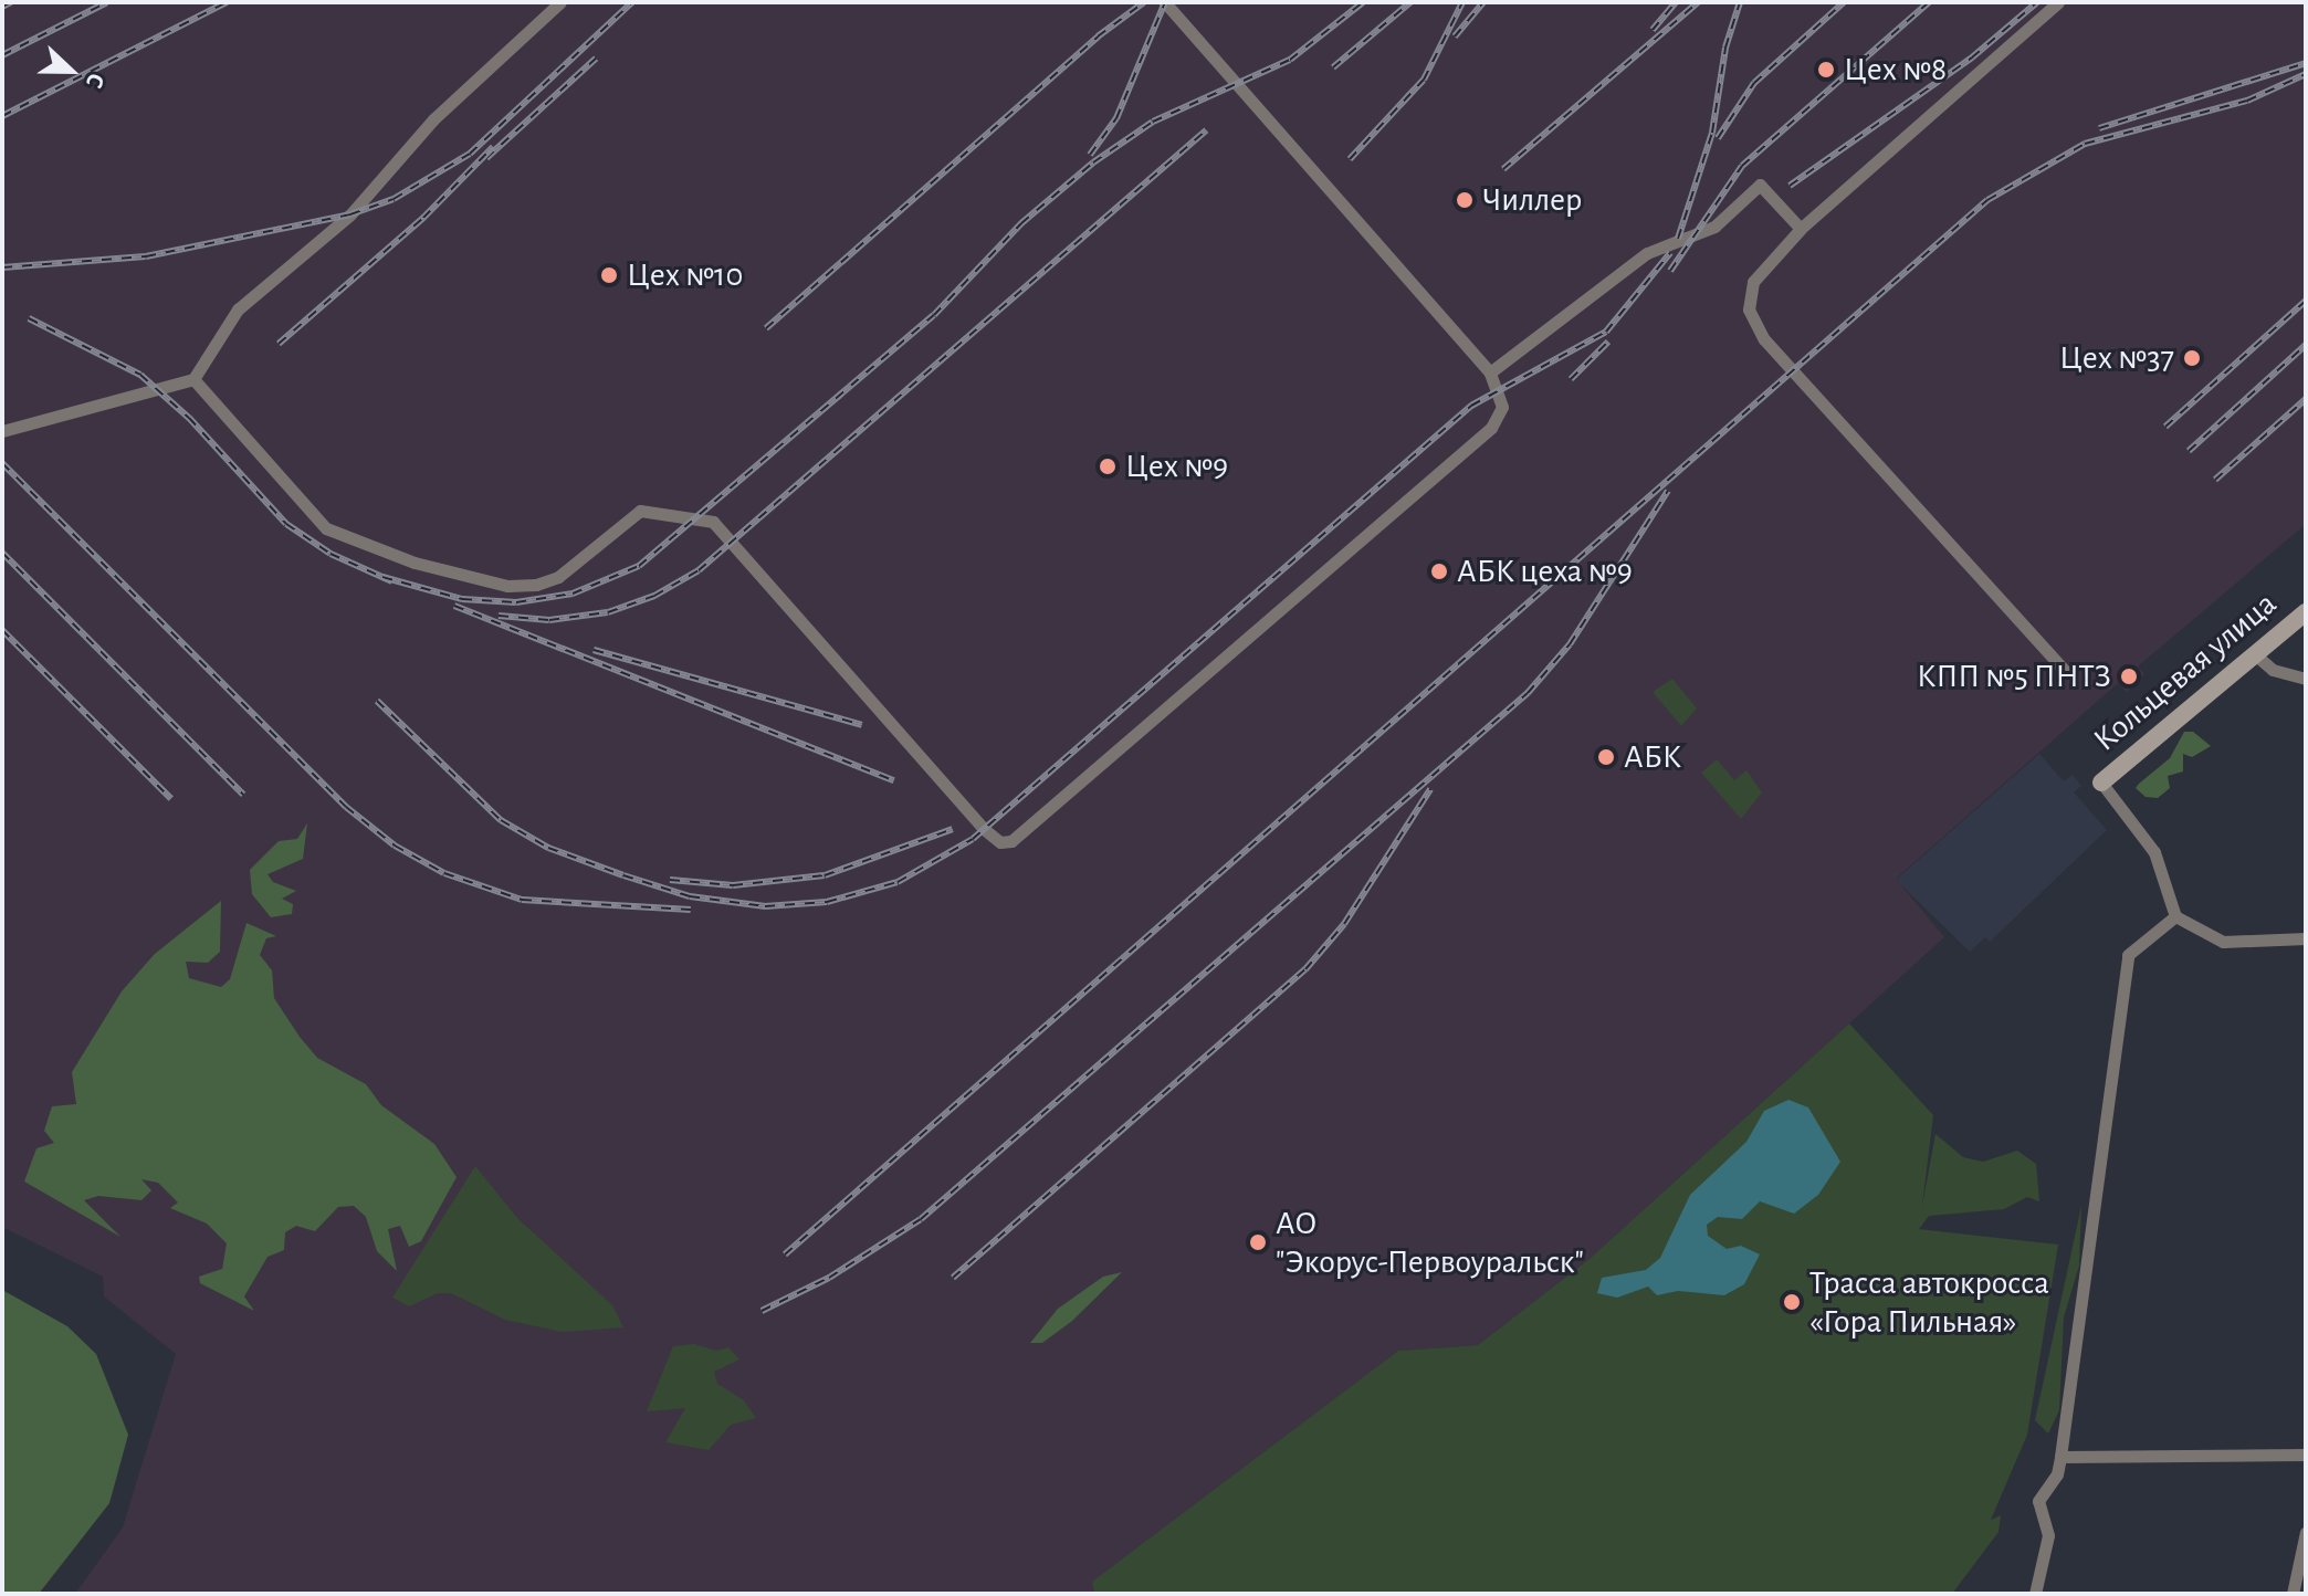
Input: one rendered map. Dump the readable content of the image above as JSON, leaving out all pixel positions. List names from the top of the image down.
{
  "streets": {
    "street": ["Кольцевая улица"]
  },
  "places": [
    "Цех №8",
    "Чиллер",
    "Цех №10",
    "Цех №37",
    "Цех №9",
    "АБК цеха №9",
    "КПП №5 ПНТЗ",
    "АБК",
    "АО \"Экорус-Первоуральск\"",
    "Трасса автокросса «Гора Пильная»"
  ],
  "north": "right"
}
